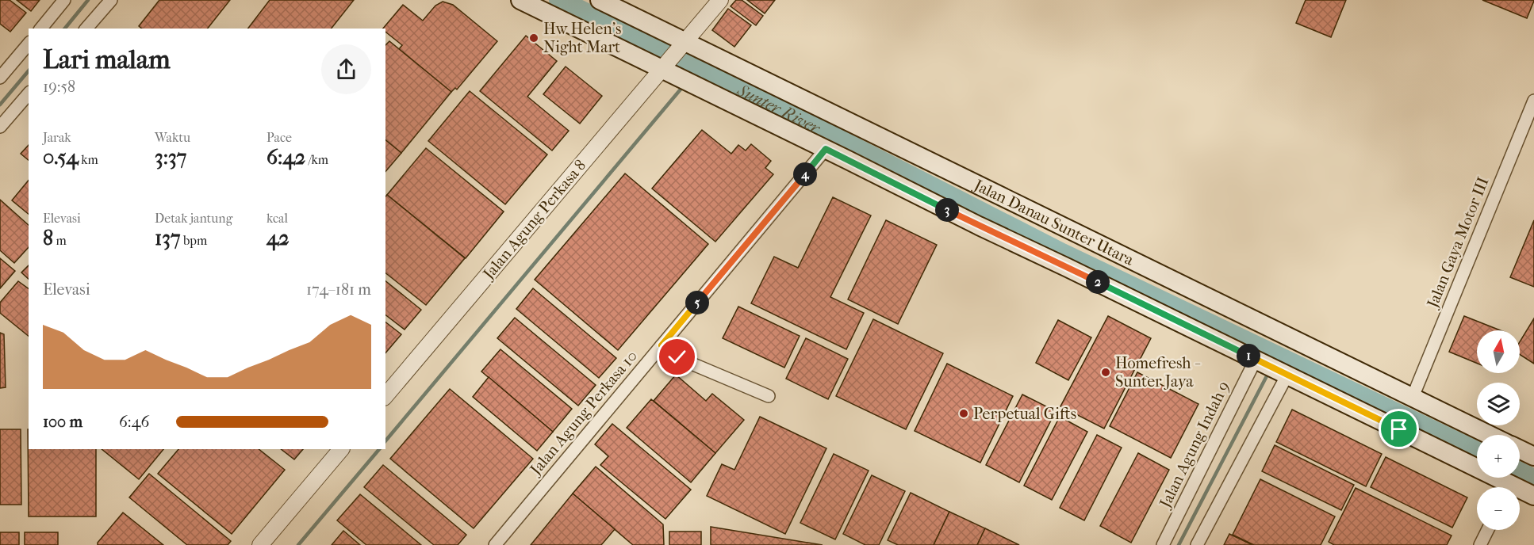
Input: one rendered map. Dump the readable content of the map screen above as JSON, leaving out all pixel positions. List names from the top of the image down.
{
  "streets": {
    "main road": ["Jalan Danau Sunter Utara"],
    "street": [
      "Jalan Agung Perkasa 8",
      "Jalan Gaya Motor III",
      "Jalan Agung Perkasa 10",
      "Jalan Agung Indah 9"
    ]
  },
  "crossings": [
    ["Jalan Agung Perkasa 8", "Jalan Danau Sunter Utara"],
    ["Jalan Danau Sunter Utara", "Jalan Gaya Motor III"]
  ],
  "water": ["Sunter River"],
  "places": ["Hw Helen's Night Mart", "Homefresh - Sunter Jaya", "Perpetual Gifts"],
  "north": "top",
  "page": {
    "heading": ["Lari malam", "19:58"],
    "stats": [
      ["Jarak", "0.54 km"],
      ["Waktu", "3:37"],
      ["Pace", "6:42 /km"],
      ["Elevasi", "8 m"],
      ["Detak jantung", "137 bpm"],
      ["kcal", "42"]
    ],
    "pins": [
      "4",
      "3",
      "2",
      "5",
      "1"
    ],
    "chart": ["Elevasi", "174–181 m"],
    "map_buttons": ["+", "−"],
    "list": [
      {
        "name": "100 m",
        "note": "6:46"
      }
    ]
  }
}
